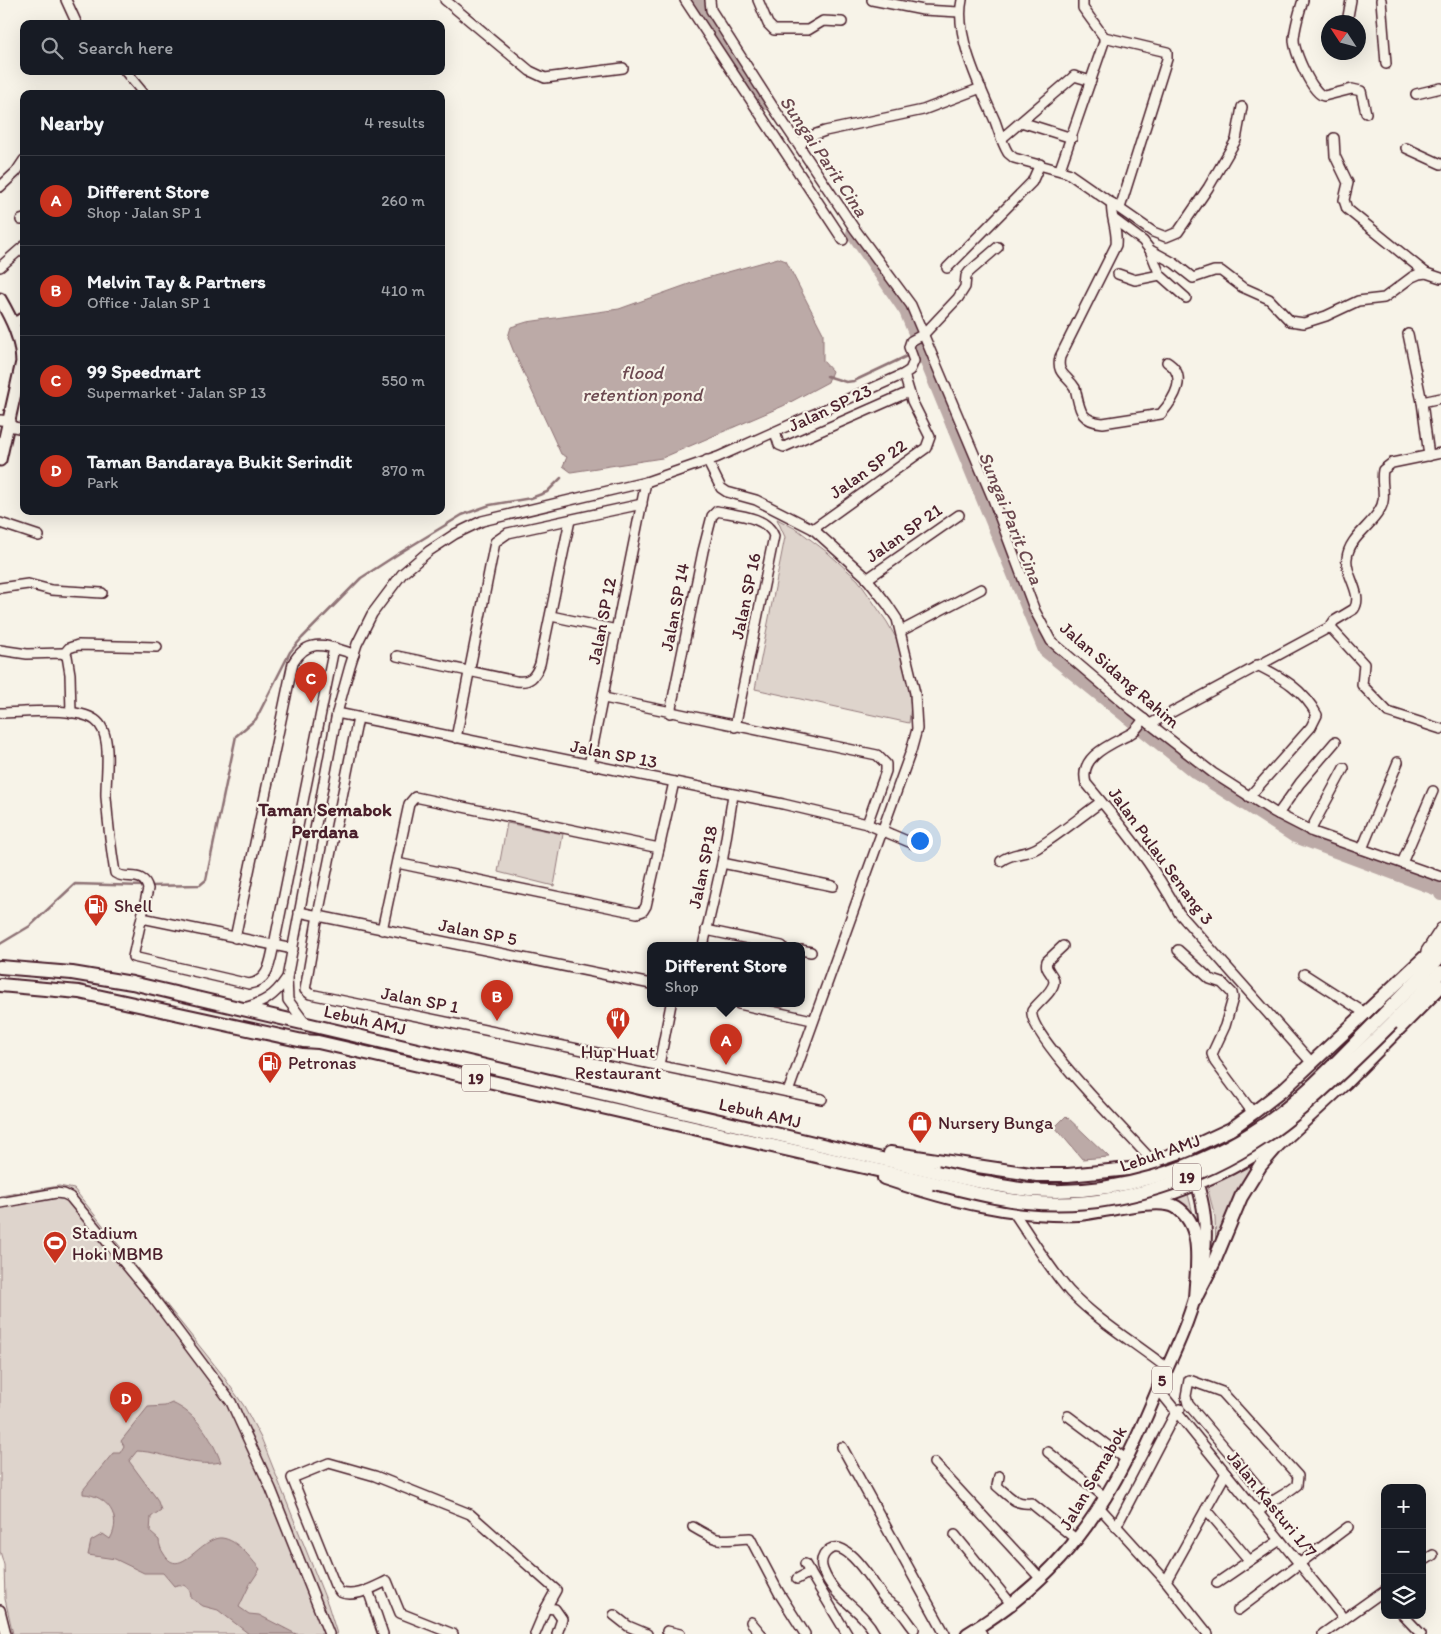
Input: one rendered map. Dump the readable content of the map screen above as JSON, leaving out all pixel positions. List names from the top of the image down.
{
  "streets": {
    "highway": ["Lebuh AMJ", "19"],
    "main road": ["5", "Jalan Semabok"],
    "street": [
      "Jalan SP 23",
      "Jalan SP 22",
      "Jalan SP 21",
      "Jalan SP 16",
      "Jalan SP 14",
      "Jalan SP 12",
      "Jalan Sidang Rahim",
      "Jalan SP 13",
      "Jalan Pulau Senang 3",
      "Jalan SP18",
      "Jalan SP 5",
      "Jalan SP 1",
      "Jalan Kasturi 1/7"
    ]
  },
  "crossings": [
    ["Jalan SP 23", "Jalan SP 22"],
    ["Jalan SP 16", "Jalan SP 14"],
    ["Jalan SP 12", "Jalan SP 13"],
    ["Jalan Sidang Rahim", "Jalan Pulau Senang 3"],
    ["Jalan SP 13", "Jalan SP18"],
    ["Jalan SP 5", "Jalan SP 1"],
    ["Jalan Semabok", "Jalan Kasturi 1/7"]
  ],
  "districts": ["Taman Semabok Perdana"],
  "water": ["Sungai Parit Cina", "flood retention pond"],
  "places": {
    "fuel station": ["Shell", "Petronas"],
    "restaurant": ["Hup Huat Restaurant"],
    "shop": ["Nursery Bunga"],
    "sports": ["Stadium Hoki MBMB"]
  },
  "north": "top left",
  "page": {
    "search": "Search here",
    "heading": ["Nearby", "4 results"],
    "list": [
      {
        "mark": "A",
        "name": "Different Store",
        "note": "Shop · Jalan SP 1",
        "value": "260 m"
      },
      {
        "mark": "B",
        "name": "Melvin Tay & Partners",
        "note": "Office · Jalan SP 1",
        "value": "410 m"
      },
      {
        "mark": "C",
        "name": "99 Speedmart",
        "note": "Supermarket · Jalan SP 13",
        "value": "550 m"
      },
      {
        "mark": "D",
        "name": "Taman Bandaraya Bukit Serindit",
        "note": "Park",
        "value": "870 m"
      }
    ],
    "pins": [
      "C",
      "B",
      "A",
      "D"
    ],
    "popup": ["Different Store", "Shop"],
    "map_buttons": ["+", "−"]
  }
}
